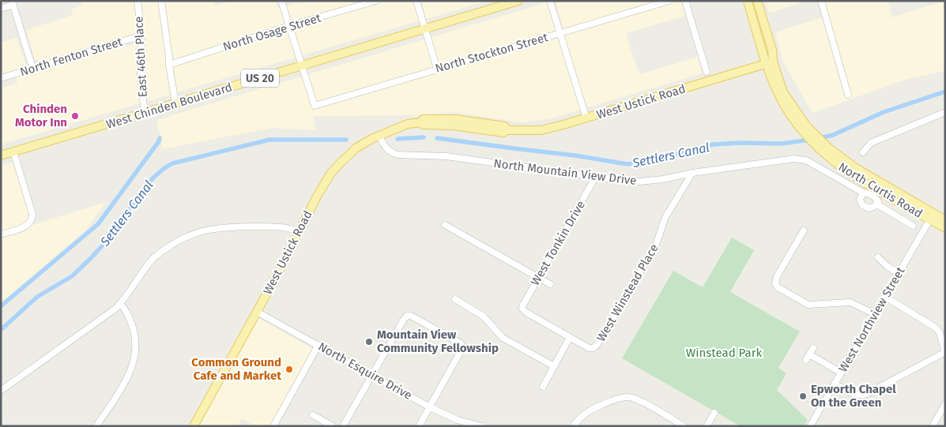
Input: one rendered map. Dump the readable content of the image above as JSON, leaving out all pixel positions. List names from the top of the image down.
{
  "streets": {
    "main road": [
      "US 20",
      "West Ustick Road",
      "West Chinden Boulevard",
      "North Curtis Road"
    ],
    "street": [
      "North Osage Street",
      "North Stockton Street",
      "North Fenton Street",
      "East 46th Place",
      "North Mountain View Drive",
      "West Tonkin Drive",
      "West Winstead Place",
      "West Northview Street",
      "North Esquire Drive"
    ]
  },
  "crossings": [
    ["North Stockton Street", "West Chinden Boulevard"],
    ["North Fenton Street", "East 46th Place"],
    ["East 46th Place", "West Chinden Boulevard"],
    ["West Ustick Road", "North Mountain View Drive"],
    ["West Ustick Road", "North Curtis Road"],
    ["West Ustick Road", "North Esquire Drive"],
    ["North Mountain View Drive", "North Curtis Road"],
    ["North Mountain View Drive", "West Tonkin Drive"],
    ["North Mountain View Drive", "West Winstead Place"],
    ["North Curtis Road", "West Northview Street"],
    ["West Tonkin Drive", "West Winstead Place"]
  ],
  "water": ["Settlers Canal"],
  "parks": ["Winstead Park"],
  "places": [
    "Chinden Motor Inn",
    "Mountain View Community Fellowship",
    "Common Ground Cafe and Market",
    "Epworth Chapel On the Green"
  ]
}
